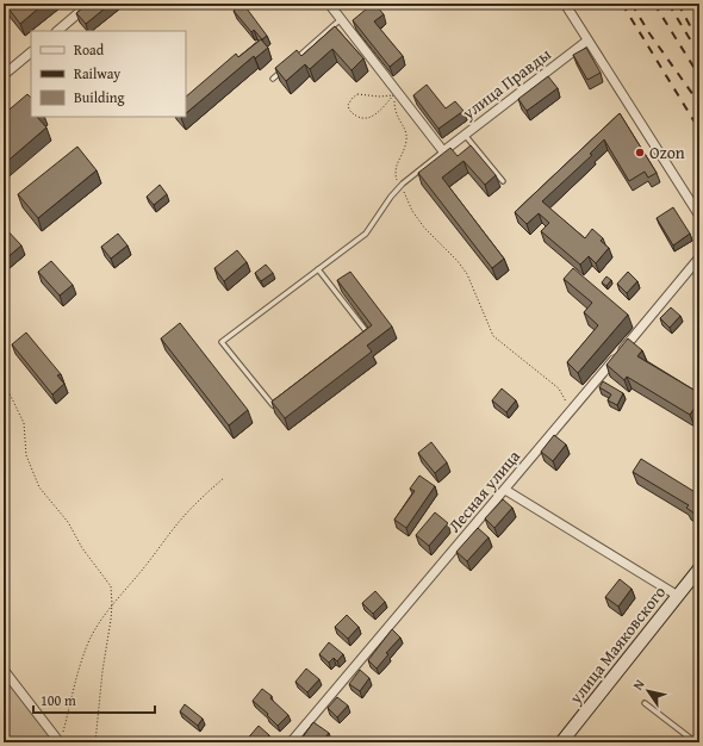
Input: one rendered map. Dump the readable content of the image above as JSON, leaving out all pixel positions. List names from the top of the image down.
{
  "streets": {
    "street": ["улица Правды", "Лесная улица", "улица Маяковского"]
  },
  "places": ["Ozon"],
  "legend": ["Road", "Railway", "Building"],
  "scale_bar": "100 m",
  "north": "top left"
}
